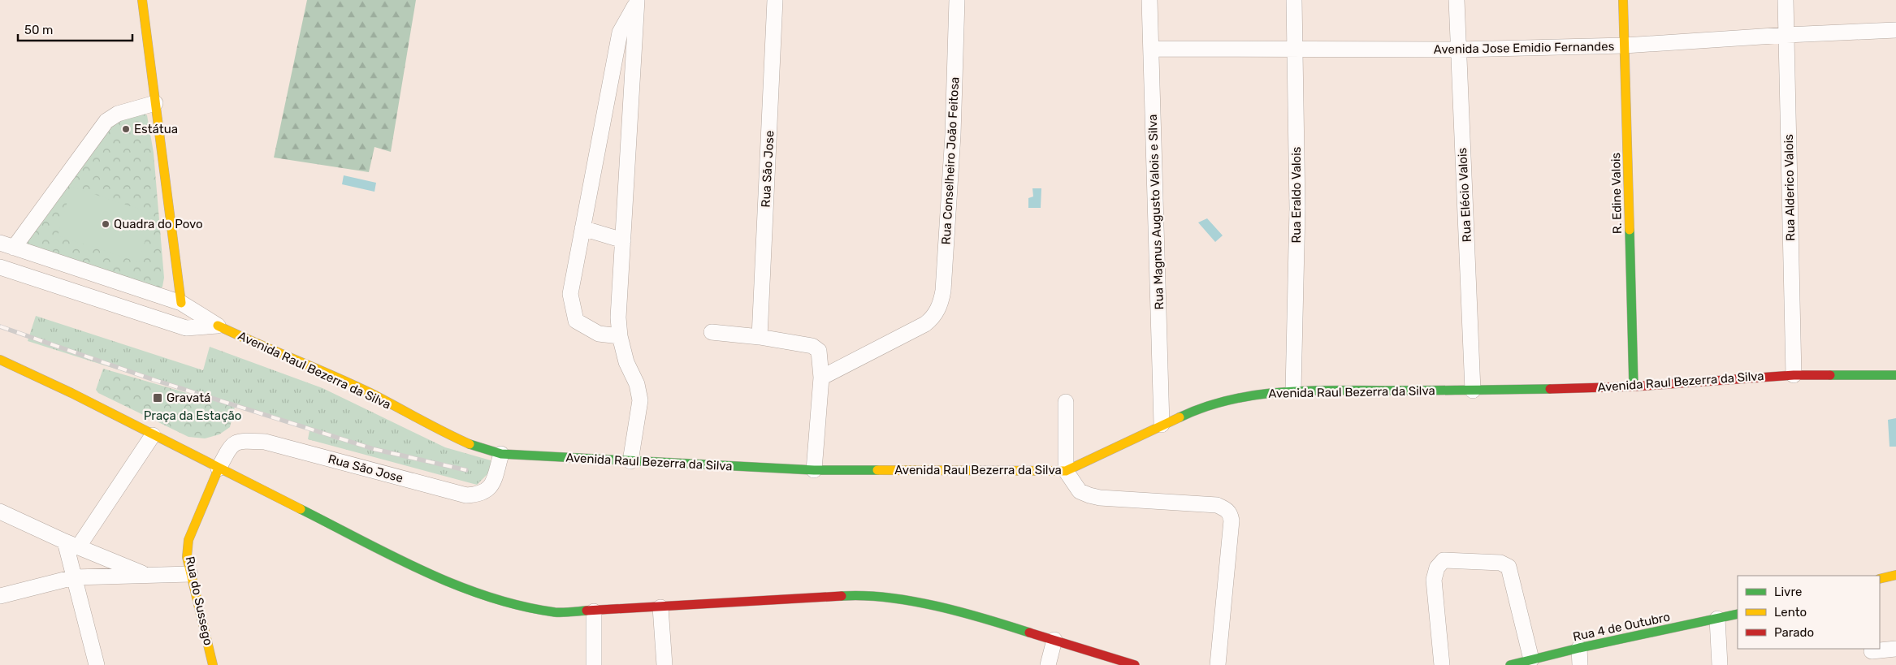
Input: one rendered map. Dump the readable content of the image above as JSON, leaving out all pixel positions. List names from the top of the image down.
{
  "streets": {
    "street": [
      "Avenida Jose Emidio Fernandes",
      "Rua Conselheiro João Feitosa",
      "Rua São Jose",
      "Rua Alderico Valois",
      "R. Edine Valois",
      "Rua Eraldo Valois",
      "Rua Elécio Valois",
      "Rua Magnus Augusto Valois e Silva",
      "Avenida Raul Bezerra da Silva",
      "Rua do Sussego",
      "Rua 4 de Outubro"
    ]
  },
  "crossings": [
    ["Avenida Jose Emidio Fernandes", "Rua Alderico Valois"],
    ["Avenida Jose Emidio Fernandes", "R. Edine Valois"],
    ["Avenida Jose Emidio Fernandes", "Rua Eraldo Valois"],
    ["Avenida Jose Emidio Fernandes", "Rua Elécio Valois"],
    ["Avenida Jose Emidio Fernandes", "Rua Magnus Augusto Valois e Silva"],
    ["Rua São Jose", "Avenida Raul Bezerra da Silva"],
    ["Rua São Jose", "Rua do Sussego"],
    ["Rua Alderico Valois", "Avenida Raul Bezerra da Silva"],
    ["R. Edine Valois", "Avenida Raul Bezerra da Silva"],
    ["Rua Eraldo Valois", "Avenida Raul Bezerra da Silva"],
    ["Rua Elécio Valois", "Avenida Raul Bezerra da Silva"],
    ["Rua Magnus Augusto Valois e Silva", "Avenida Raul Bezerra da Silva"]
  ],
  "parks": ["Praça da Estação"],
  "places": {
    "other": ["Estátua", "Quadra do Povo"],
    "transit": ["Gravatá"]
  },
  "legend": ["Livre", "Lento", "Parado"],
  "scale_bar": "50 m"
}
